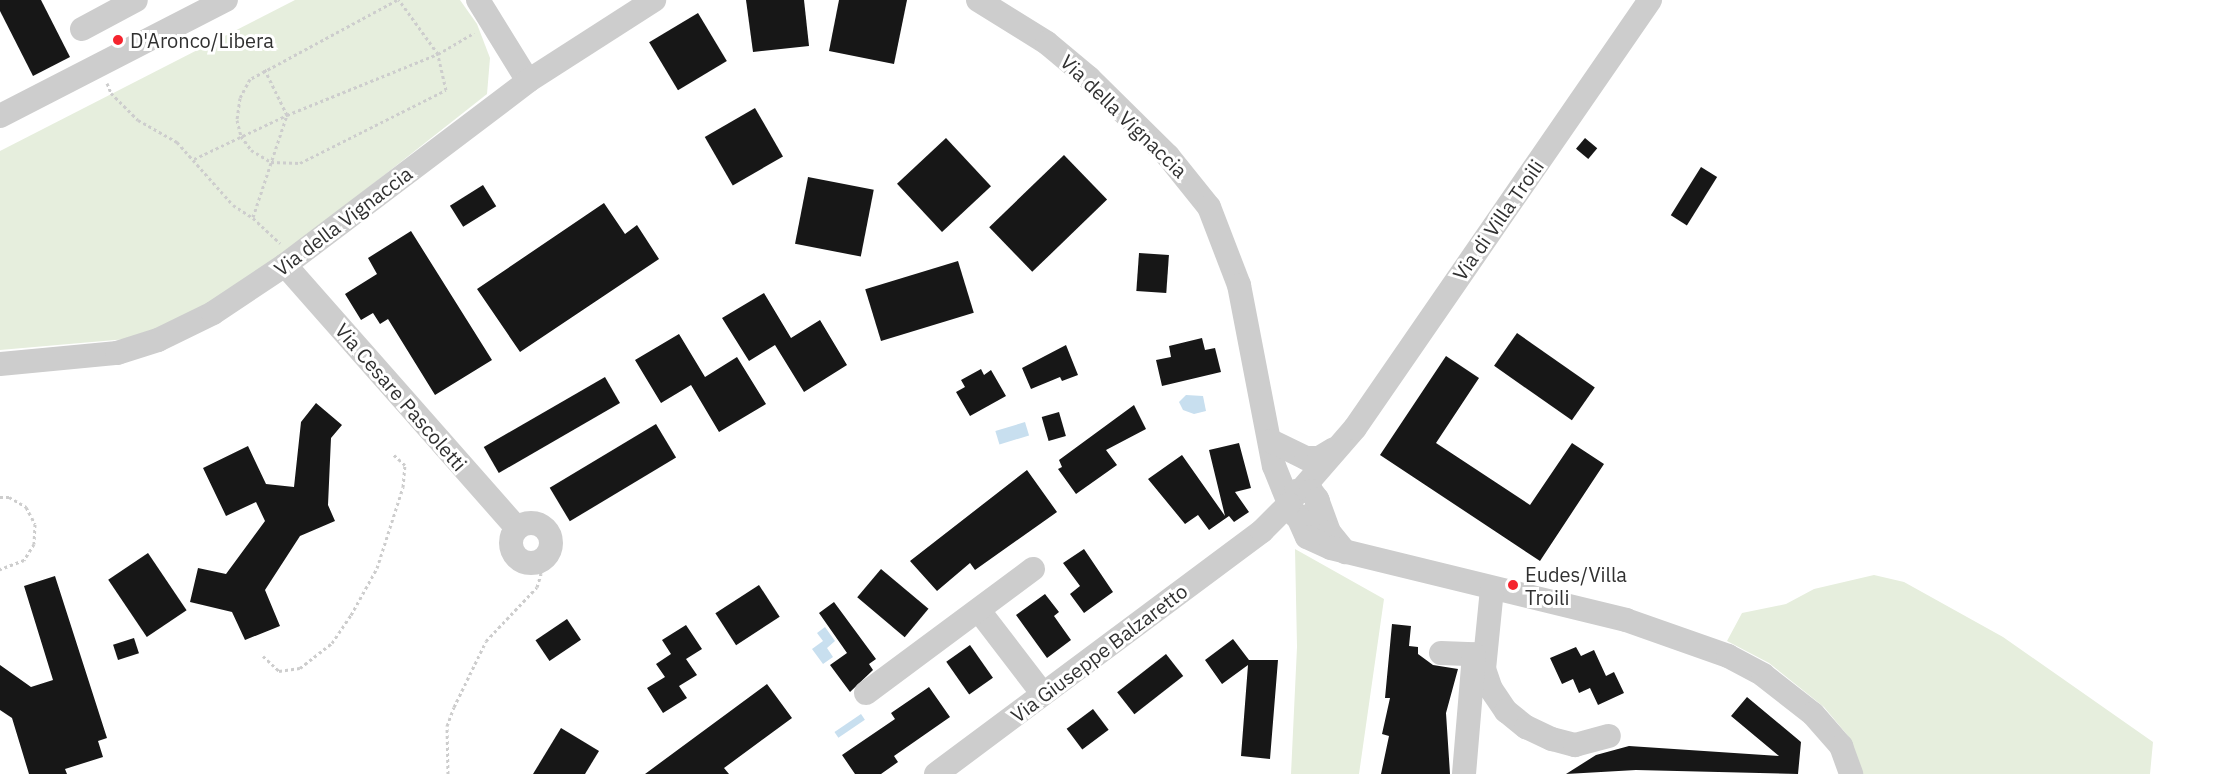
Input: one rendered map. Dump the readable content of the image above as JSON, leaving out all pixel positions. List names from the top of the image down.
{
  "streets": {
    "street": [
      "Via della Vignaccia",
      "Via di Villa Troili",
      "Via Cesare Pascoletti",
      "Via Giuseppe Balzaretto"
    ]
  },
  "crossings": [
    ["Via della Vignaccia", "Via di Villa Troili"],
    ["Via della Vignaccia", "Via Cesare Pascoletti"],
    ["Via della Vignaccia", "Via Giuseppe Balzaretto"],
    ["Via di Villa Troili", "Via Giuseppe Balzaretto"]
  ],
  "places": ["D'Aronco/Libera", "Eudes/Villa Troili"]
}
